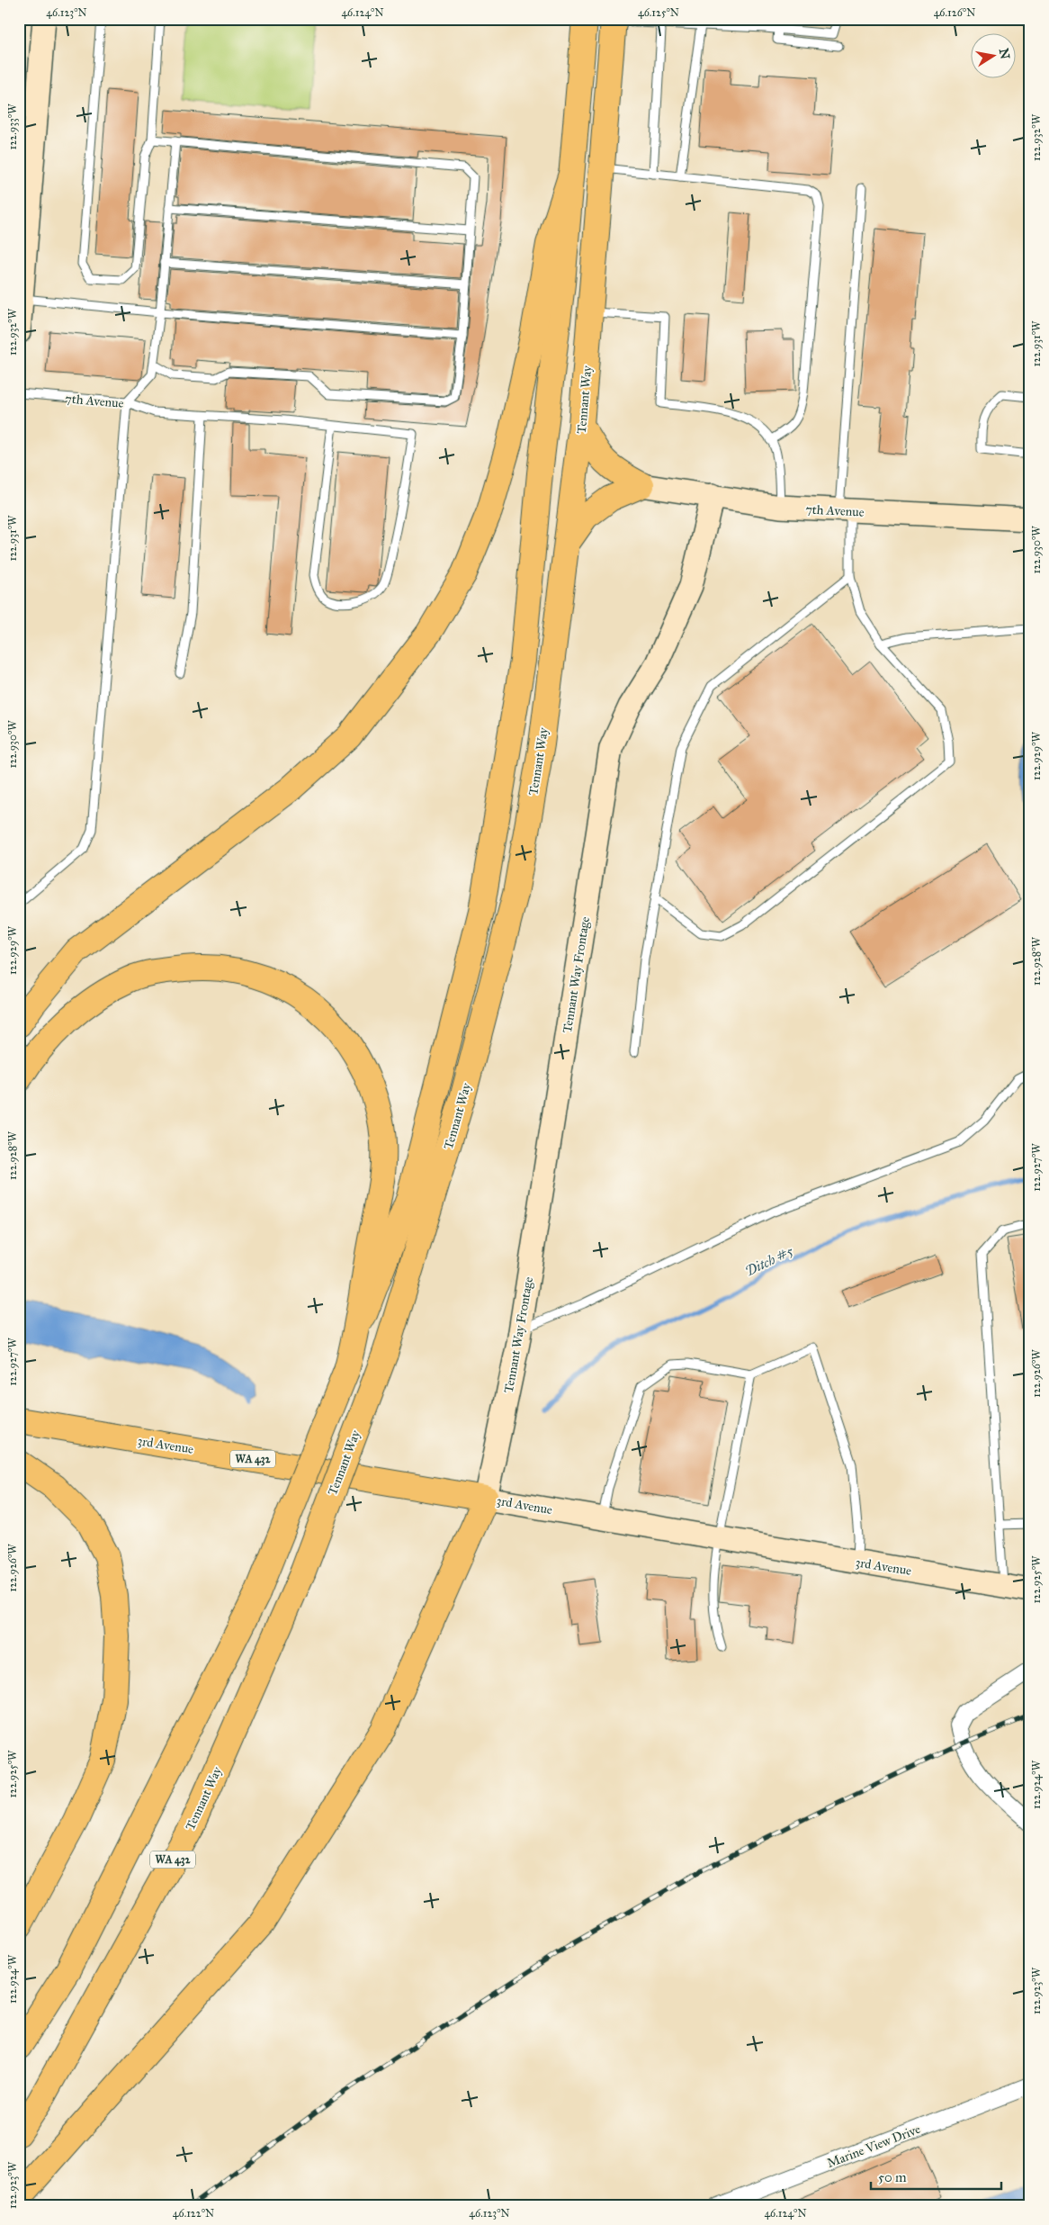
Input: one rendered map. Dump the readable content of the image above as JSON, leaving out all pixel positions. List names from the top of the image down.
{
  "streets": {
    "main road": [
      "Tennant Way",
      "7th Avenue",
      "Tennant Way Frontage",
      "3rd Avenue",
      "WA 432"
    ],
    "street": ["Marine View Drive"]
  },
  "crossings": [
    ["7th Avenue", "Tennant Way Frontage"],
    ["Tennant Way Frontage", "3rd Avenue"]
  ],
  "water": ["Ditch #5"],
  "scale_bar": "50 m",
  "north": "right",
  "coordinates": [
    "46.123°N",
    "46.124°N",
    "46.125°N",
    "46.126°N",
    "122.933°W",
    "122.932°W",
    "122.931°W",
    "122.930°W",
    "122.929°W",
    "122.928°W",
    "122.927°W",
    "122.926°W",
    "122.925°W",
    "122.924°W",
    "122.923°W",
    "46.122°N"
  ]
}
